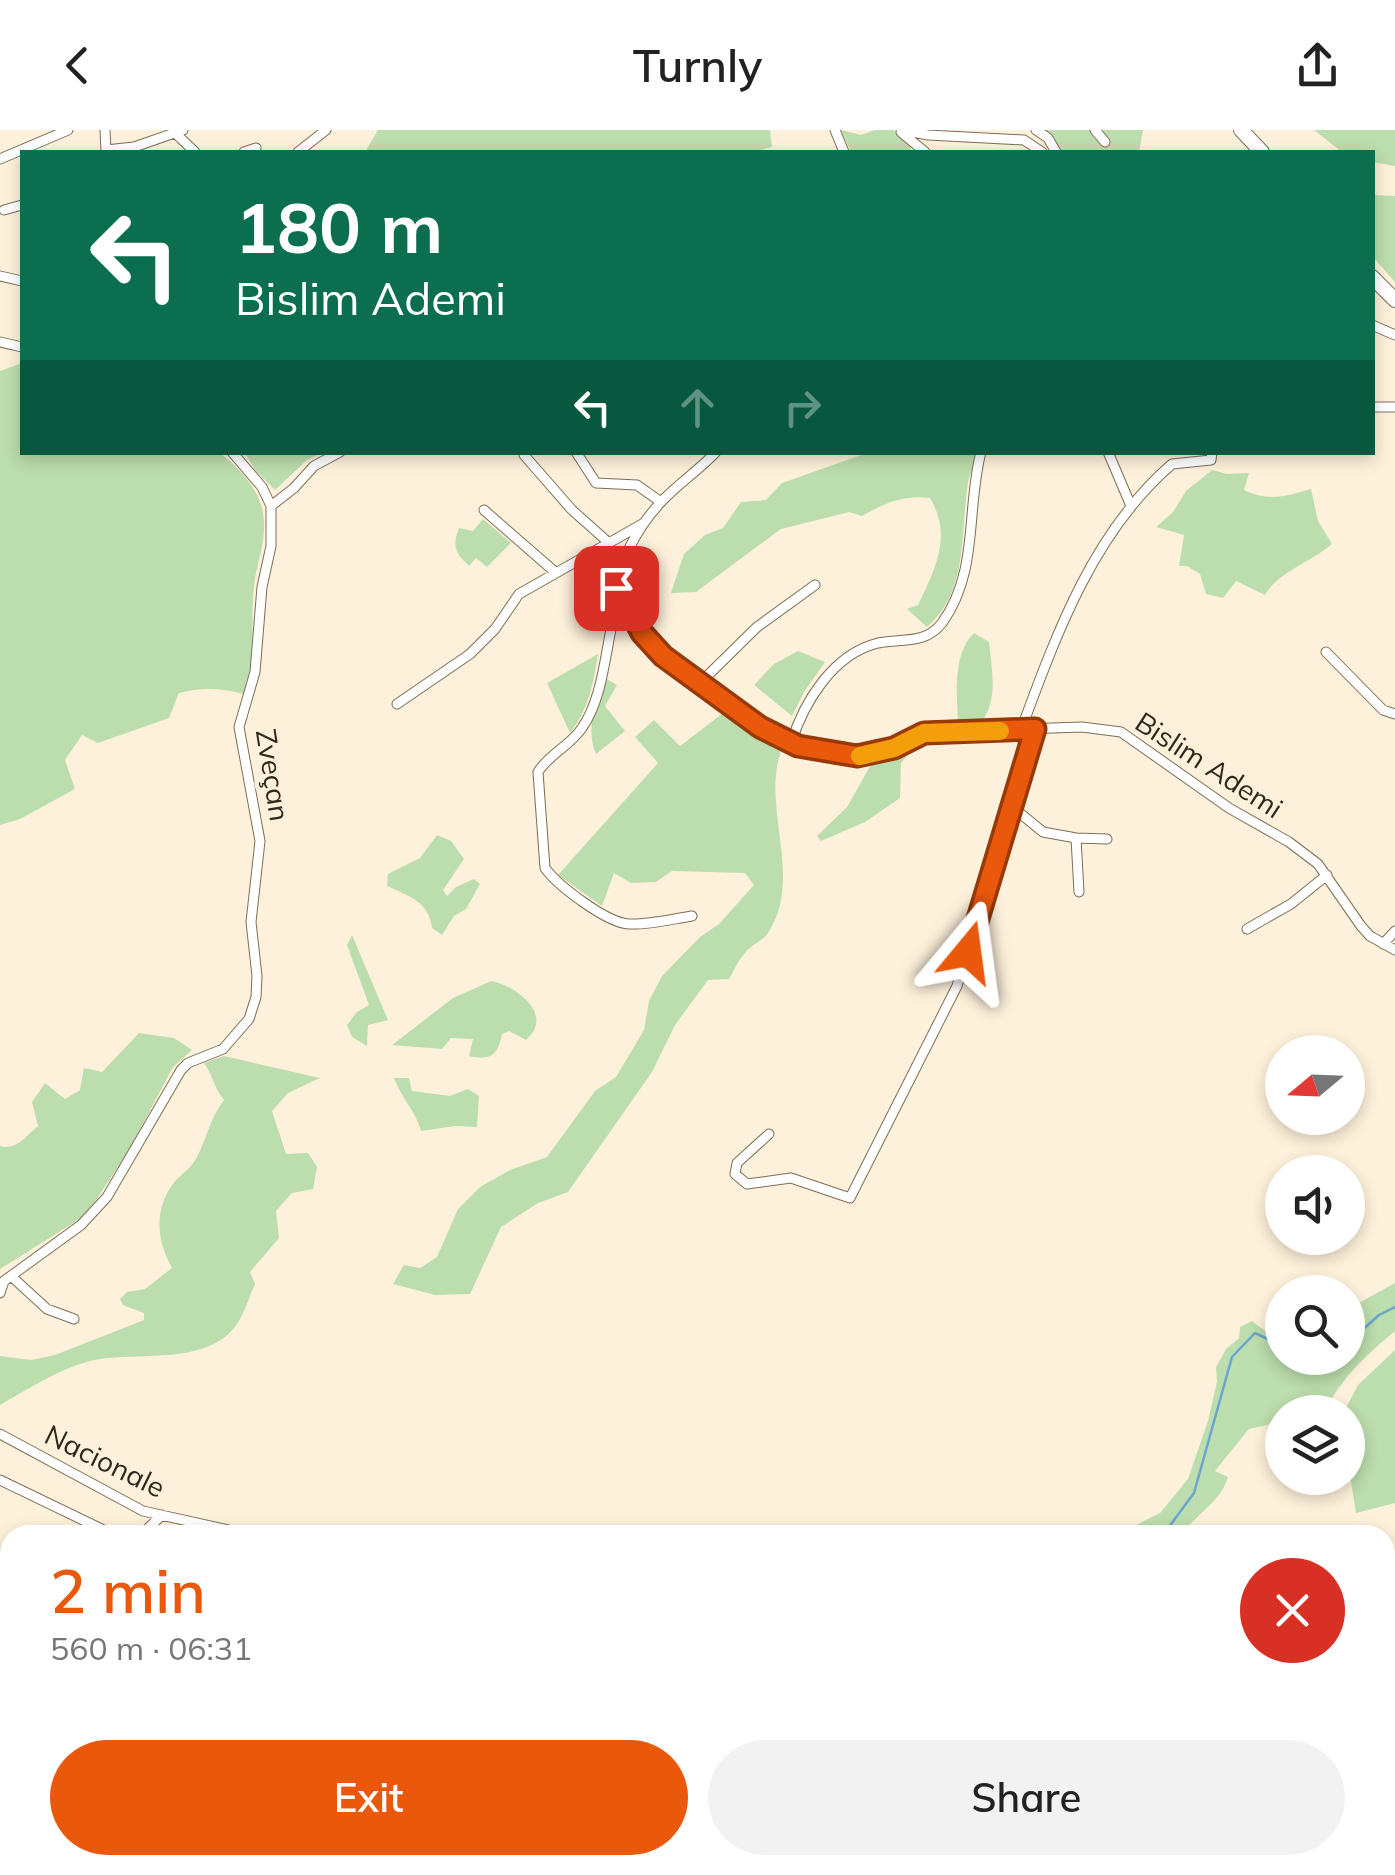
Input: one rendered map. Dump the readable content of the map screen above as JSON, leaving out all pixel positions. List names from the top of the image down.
{
  "streets": {
    "street": ["Bislim Ademi", "Zveçan", "Nacionale"]
  },
  "north": "left",
  "page": {
    "header": "Turnly",
    "turn": ["180 m", "Bislim Ademi"],
    "heading": ["2 min", "560 m · 06:31"],
    "buttons": ["Exit", "Share"]
  }
}
